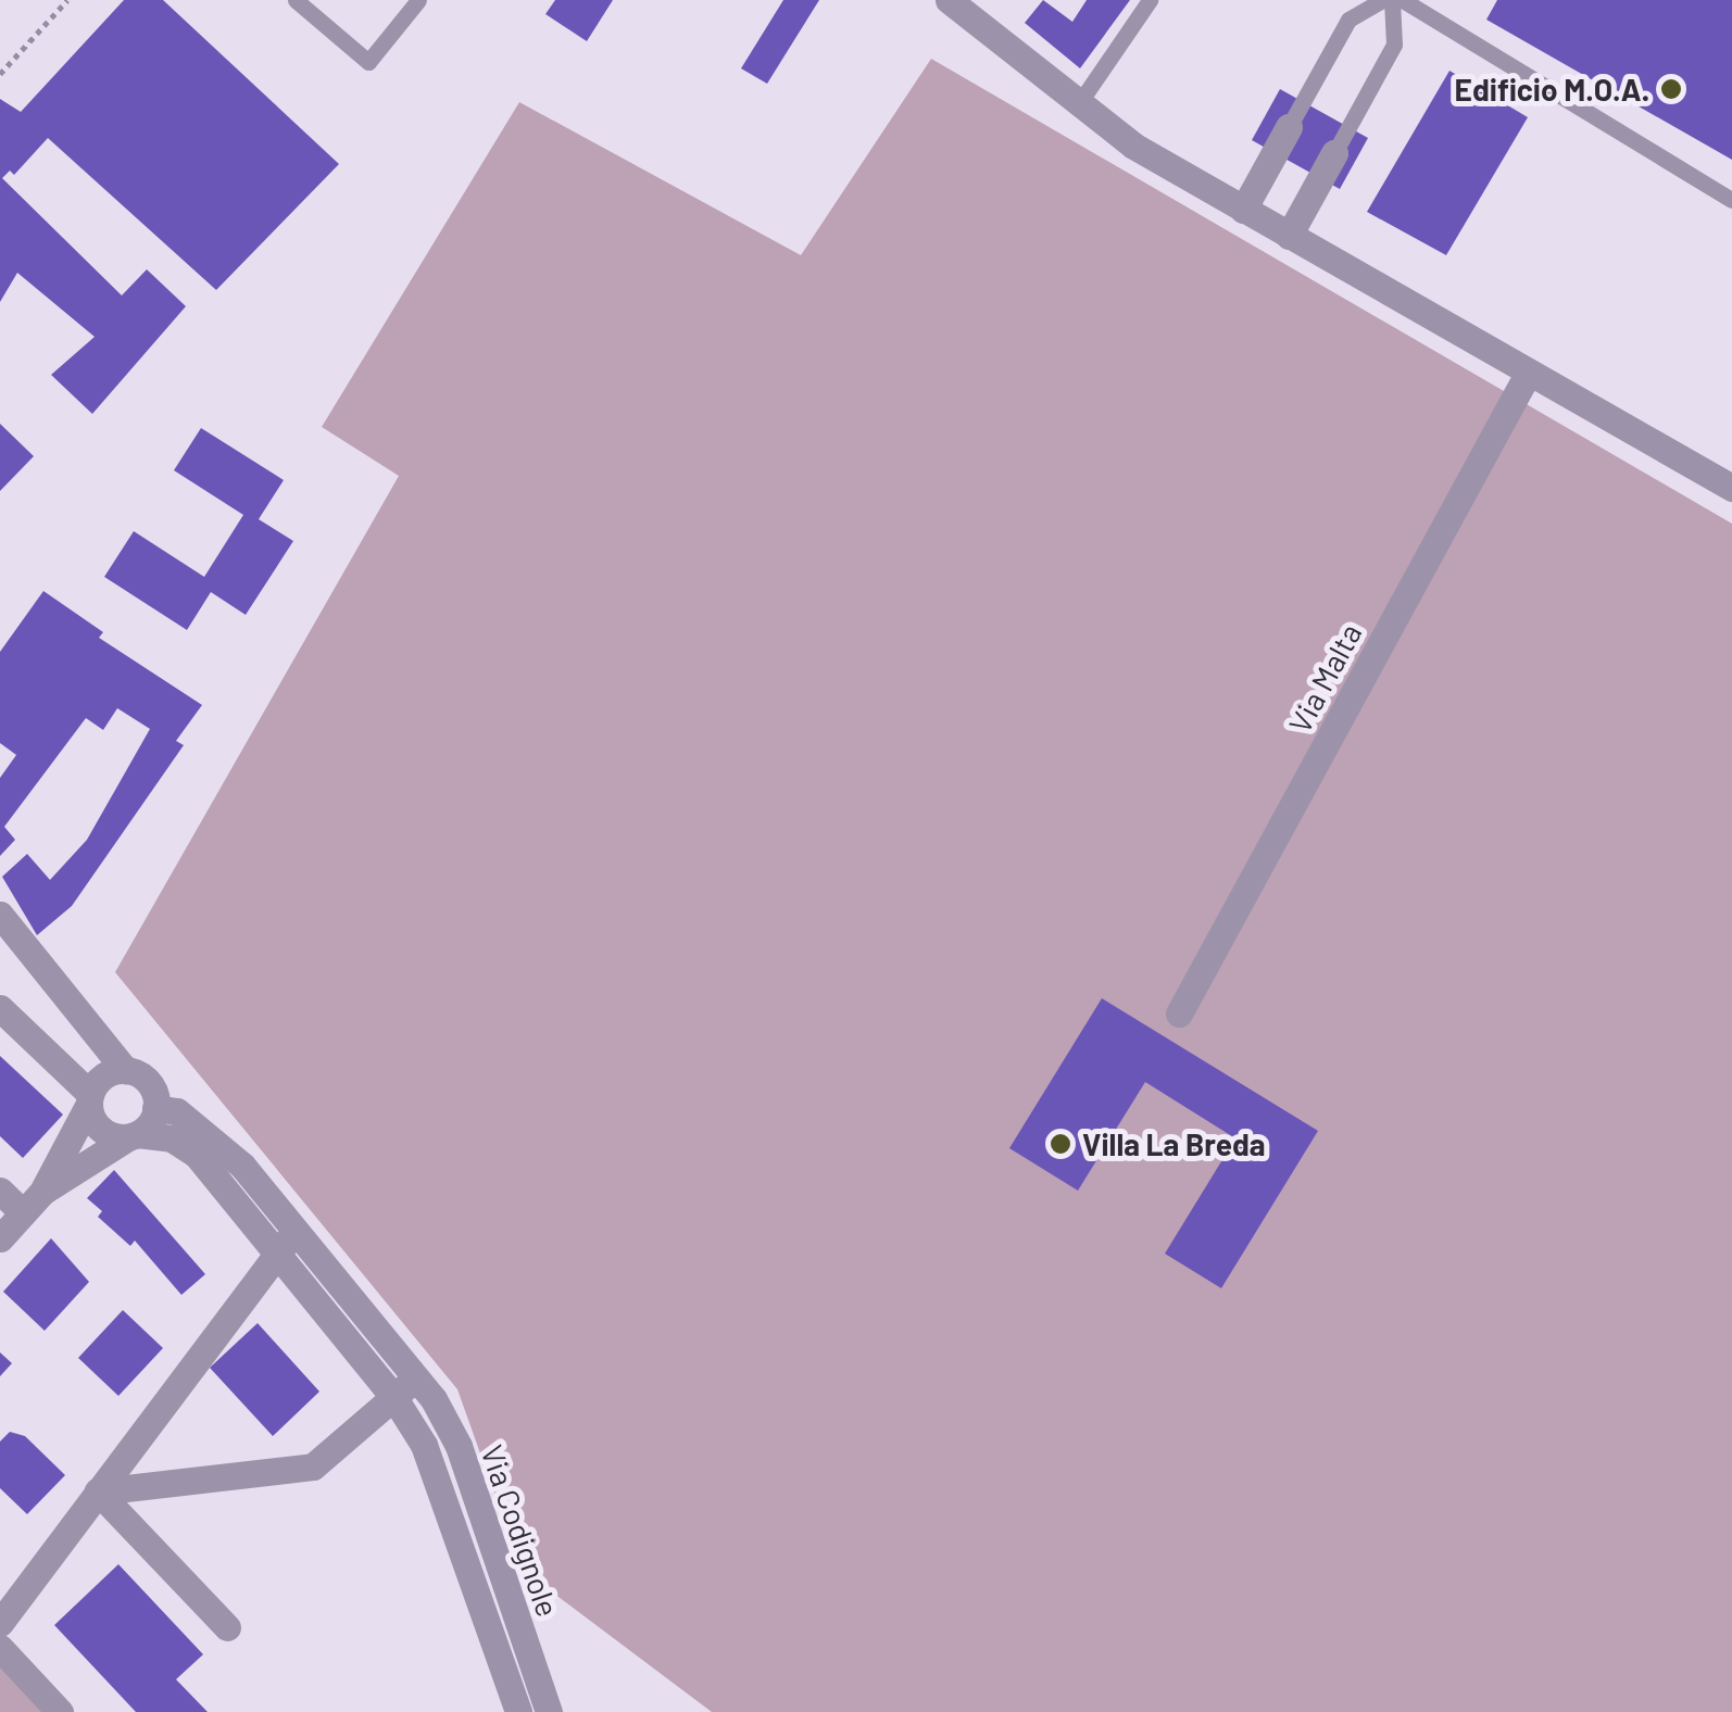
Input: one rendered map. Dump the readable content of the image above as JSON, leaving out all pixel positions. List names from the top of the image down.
{
  "streets": {
    "street": ["Via Malta", "Via Codignole"]
  },
  "places": ["Edificio M.O.A.", "Villa La Breda"]
}
